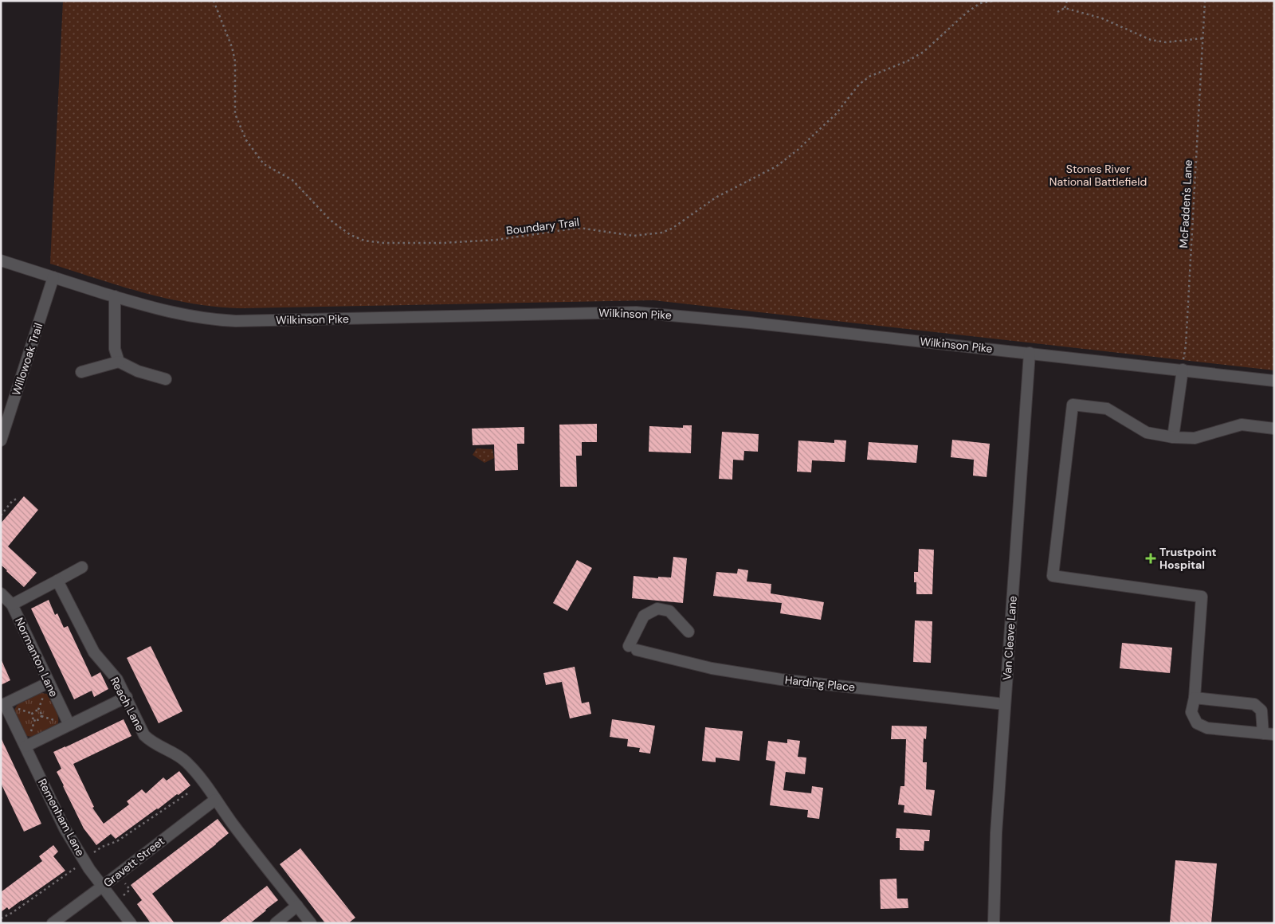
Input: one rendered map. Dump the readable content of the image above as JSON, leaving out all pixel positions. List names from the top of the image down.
{
  "streets": {
    "street": [
      "Wilkinson Pike",
      "Willowoak Trail",
      "Van Cleave Lane",
      "Normanton Lane",
      "Harding Place",
      "Reach Lane",
      "Remenham Lane",
      "Gravett Street"
    ],
    "path": ["McFadden's Lane", "Boundary Trail"]
  },
  "crossings": [
    ["McFadden's Lane", "Wilkinson Pike"],
    ["Wilkinson Pike", "Willowoak Trail"],
    ["Wilkinson Pike", "Van Cleave Lane"],
    ["Van Cleave Lane", "Harding Place"],
    ["Reach Lane", "Gravett Street"],
    ["Remenham Lane", "Gravett Street"]
  ],
  "parks": ["Stones River National Battlefield"],
  "places": {
    "health": ["Trustpoint Hospital"]
  }
}
